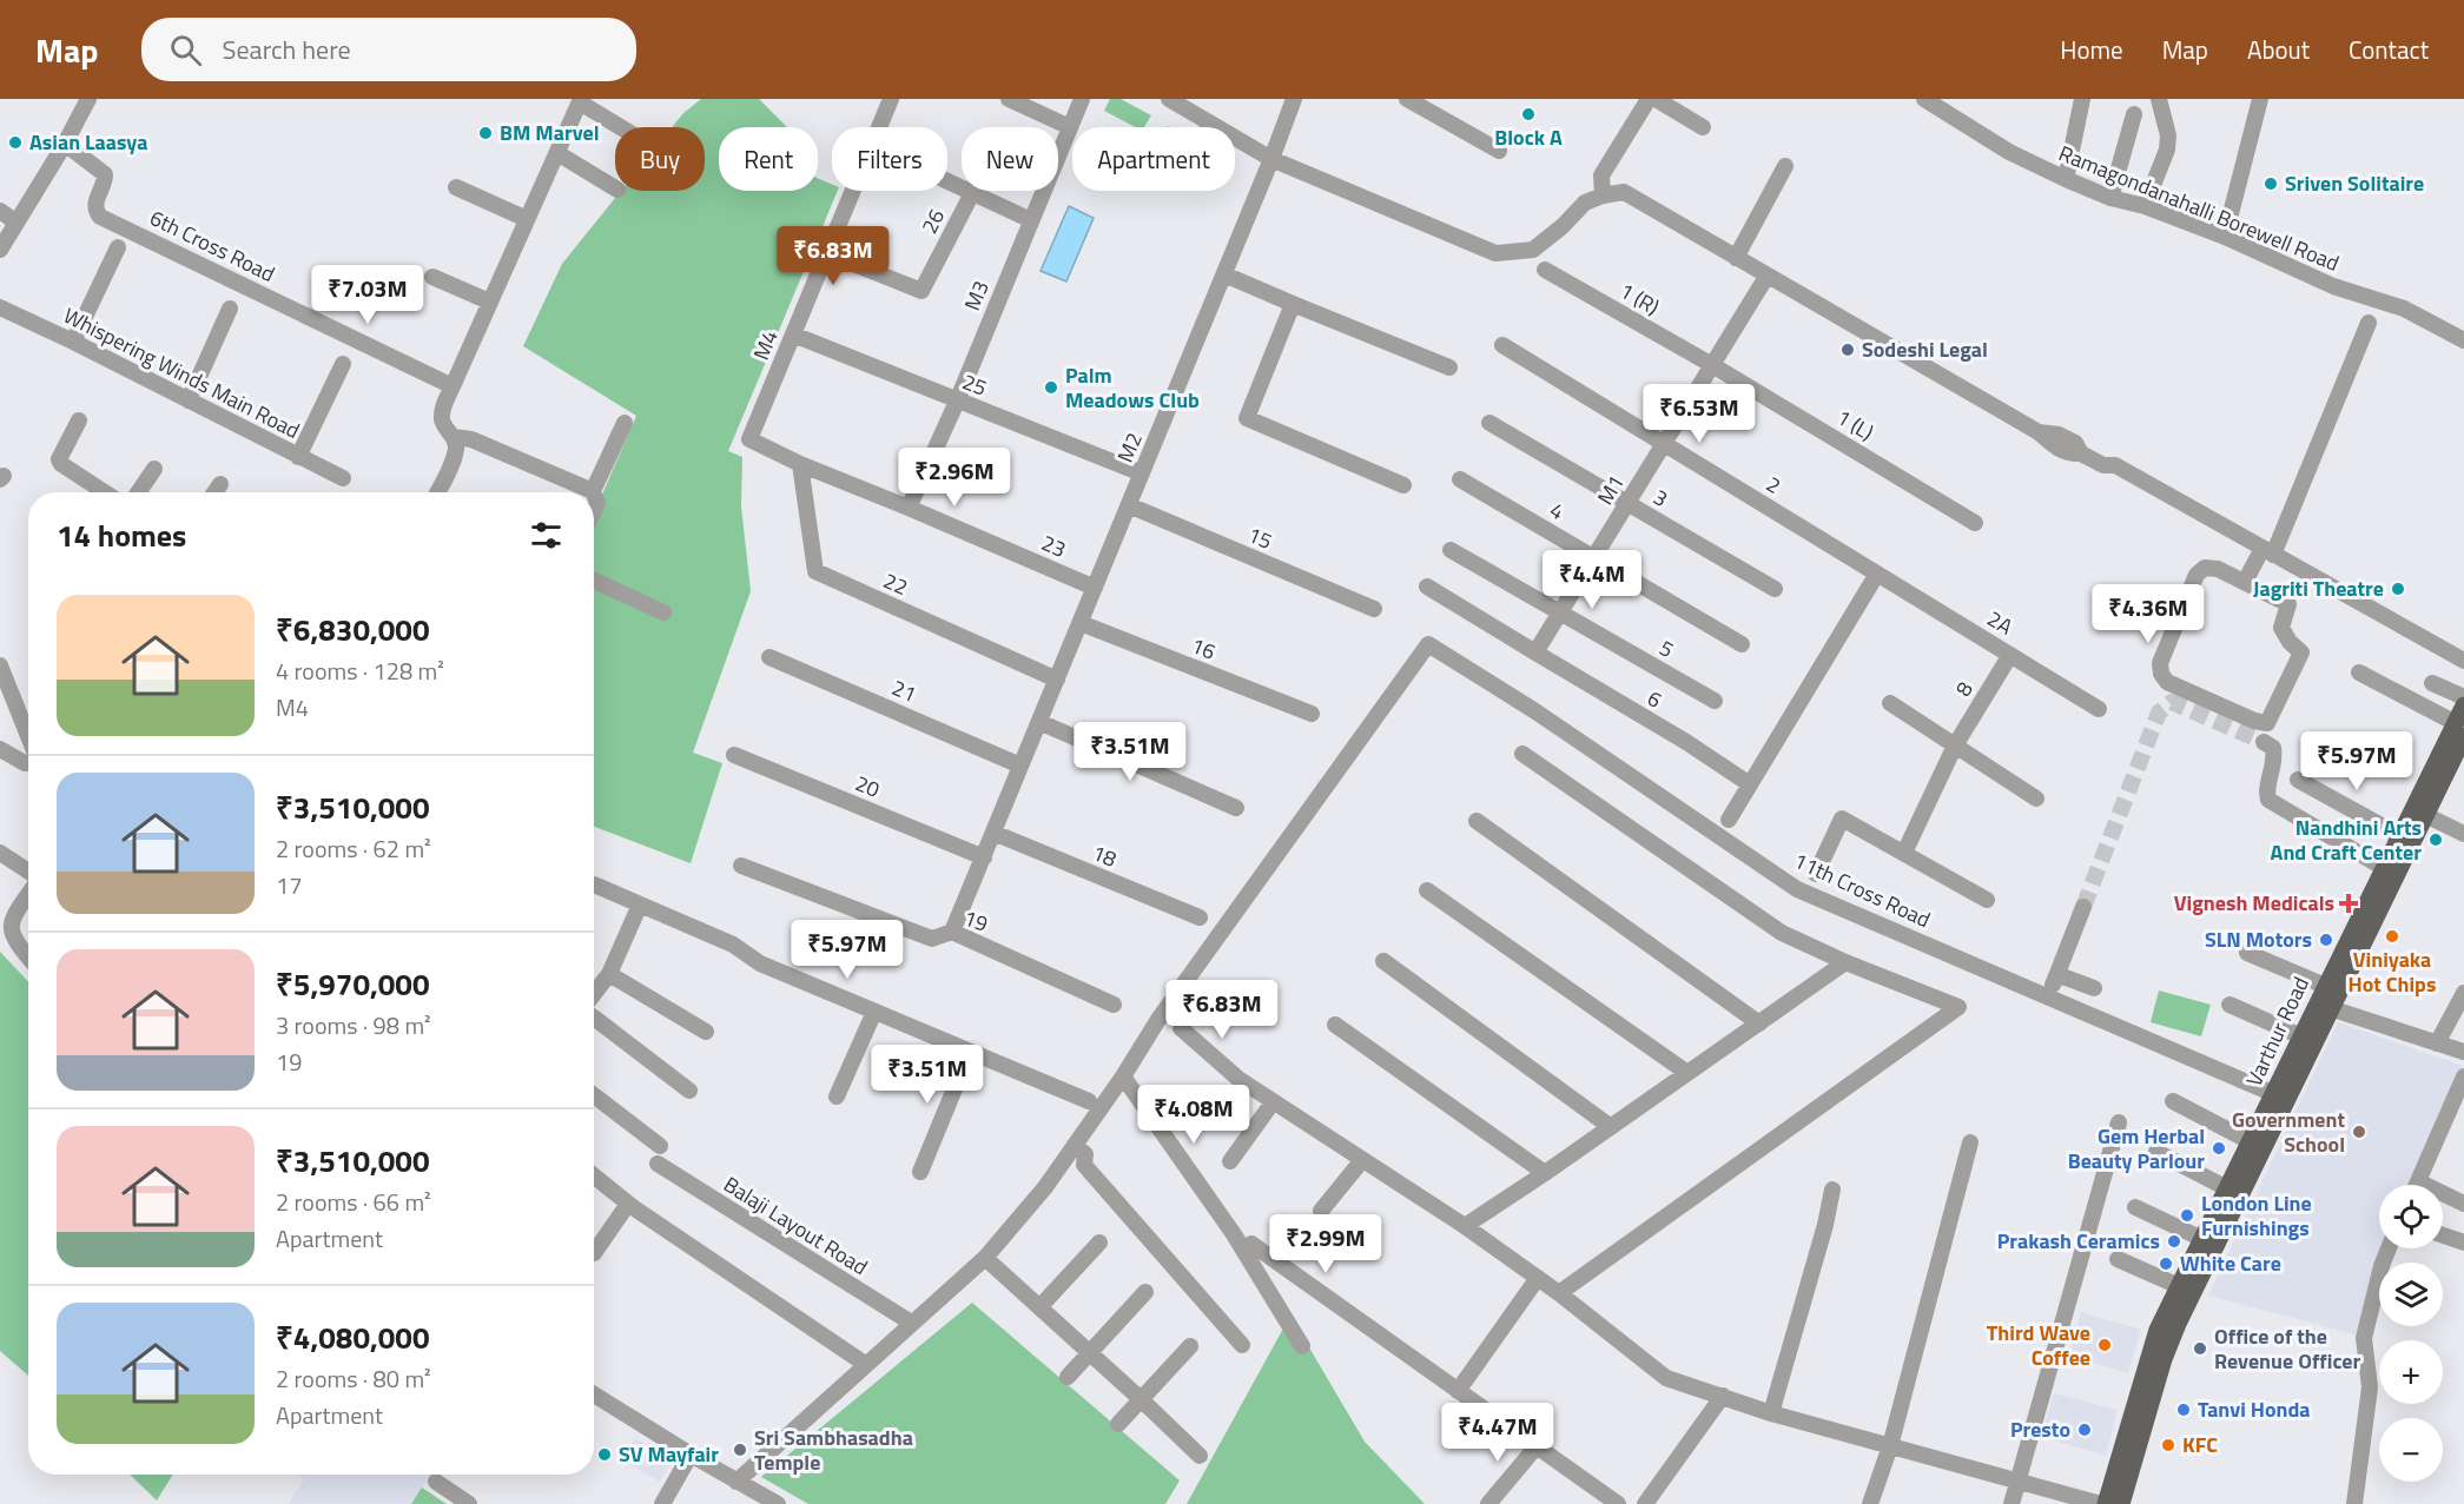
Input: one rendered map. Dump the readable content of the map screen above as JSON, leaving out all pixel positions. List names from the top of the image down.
{
  "streets": {
    "main road": ["Varthur Road"],
    "street": [
      "Ramagondanahalli Borewell Road",
      "26",
      "6th Cross Road",
      "M3",
      "1 (R)",
      "M4",
      "Whispering Winds Main Road",
      "25",
      "1 (L)",
      "M2",
      "2",
      "M1",
      "3",
      "4",
      "15",
      "23",
      "22",
      "2A",
      "16",
      "5",
      "8",
      "21",
      "6",
      "20",
      "18",
      "11th Cross Road",
      "19",
      "Balaji Layout Road"
    ]
  },
  "crossings": [
    ["26", "M4"],
    ["M3", "25"],
    ["M3", "23"],
    ["1 (R)", "1 (L)"],
    ["1 (R)", "M1"],
    ["M4", "25"],
    ["M4", "23"],
    ["M4", "22"],
    ["25", "M2"],
    ["1 (L)", "M1"],
    ["M2", "15"],
    ["M2", "23"],
    ["M2", "22"],
    ["M2", "16"],
    ["M2", "21"],
    ["M2", "20"],
    ["M2", "18"],
    ["M2", "19"],
    ["2", "M1"],
    ["2", "2A"],
    ["M1", "3"],
    ["M1", "4"],
    ["M1", "5"],
    ["M1", "6"],
    ["23", "22"],
    ["2A", "8"],
    ["11th Cross Road", "Varthur Road"]
  ],
  "places": {
    "other": [
      "Block A",
      "BM Marvel",
      "Asian Laasya",
      "Sriven Solitaire",
      "Sodeshi Legal",
      "Palm Meadows Club",
      "Jagriti Theatre",
      "Nandhini Arts And Craft Center",
      "Viniyaka Hot Chips",
      "SLN Motors",
      "Government School",
      "Gem Herbal Beauty Parlour",
      "London Line Furnishings",
      "Prakash Ceramics",
      "White Care",
      "Third Wave Coffee",
      "Office of the Revenue Officer",
      "Tanvi Honda",
      "Presto",
      "KFC",
      "Sri Sambhasadha Temple",
      "SV Mayfair"
    ],
    "health": ["Vignesh Medicals"]
  },
  "page": {
    "header": "Map",
    "search": "Search here",
    "nav": [
      "Home",
      "Map",
      "About",
      "Contact"
    ],
    "chip": [
      "Buy",
      "Rent",
      "Filters",
      "New",
      "Apartment"
    ],
    "price": [
      "₹6.83M",
      "₹7.03M",
      "₹6.53M",
      "₹2.96M",
      "₹4.4M",
      "₹4.36M",
      "₹3.51M",
      "₹5.97M",
      "₹5.97M",
      "₹6.83M",
      "₹3.51M",
      "₹4.08M",
      "₹2.99M",
      "₹4.47M"
    ],
    "heading": "14 homes",
    "list": [
      {
        "name": "₹6,830,000",
        "note": "4 rooms · 128 m² · M4"
      },
      {
        "name": "₹3,510,000",
        "note": "2 rooms · 62 m² · 17"
      },
      {
        "name": "₹5,970,000",
        "note": "3 rooms · 98 m² · 19"
      },
      {
        "name": "₹3,510,000",
        "note": "2 rooms · 66 m² · Apartment"
      },
      {
        "name": "₹4,080,000",
        "note": "2 rooms · 80 m² · Apartment"
      }
    ],
    "map_buttons": ["+", "−"]
  }
}
